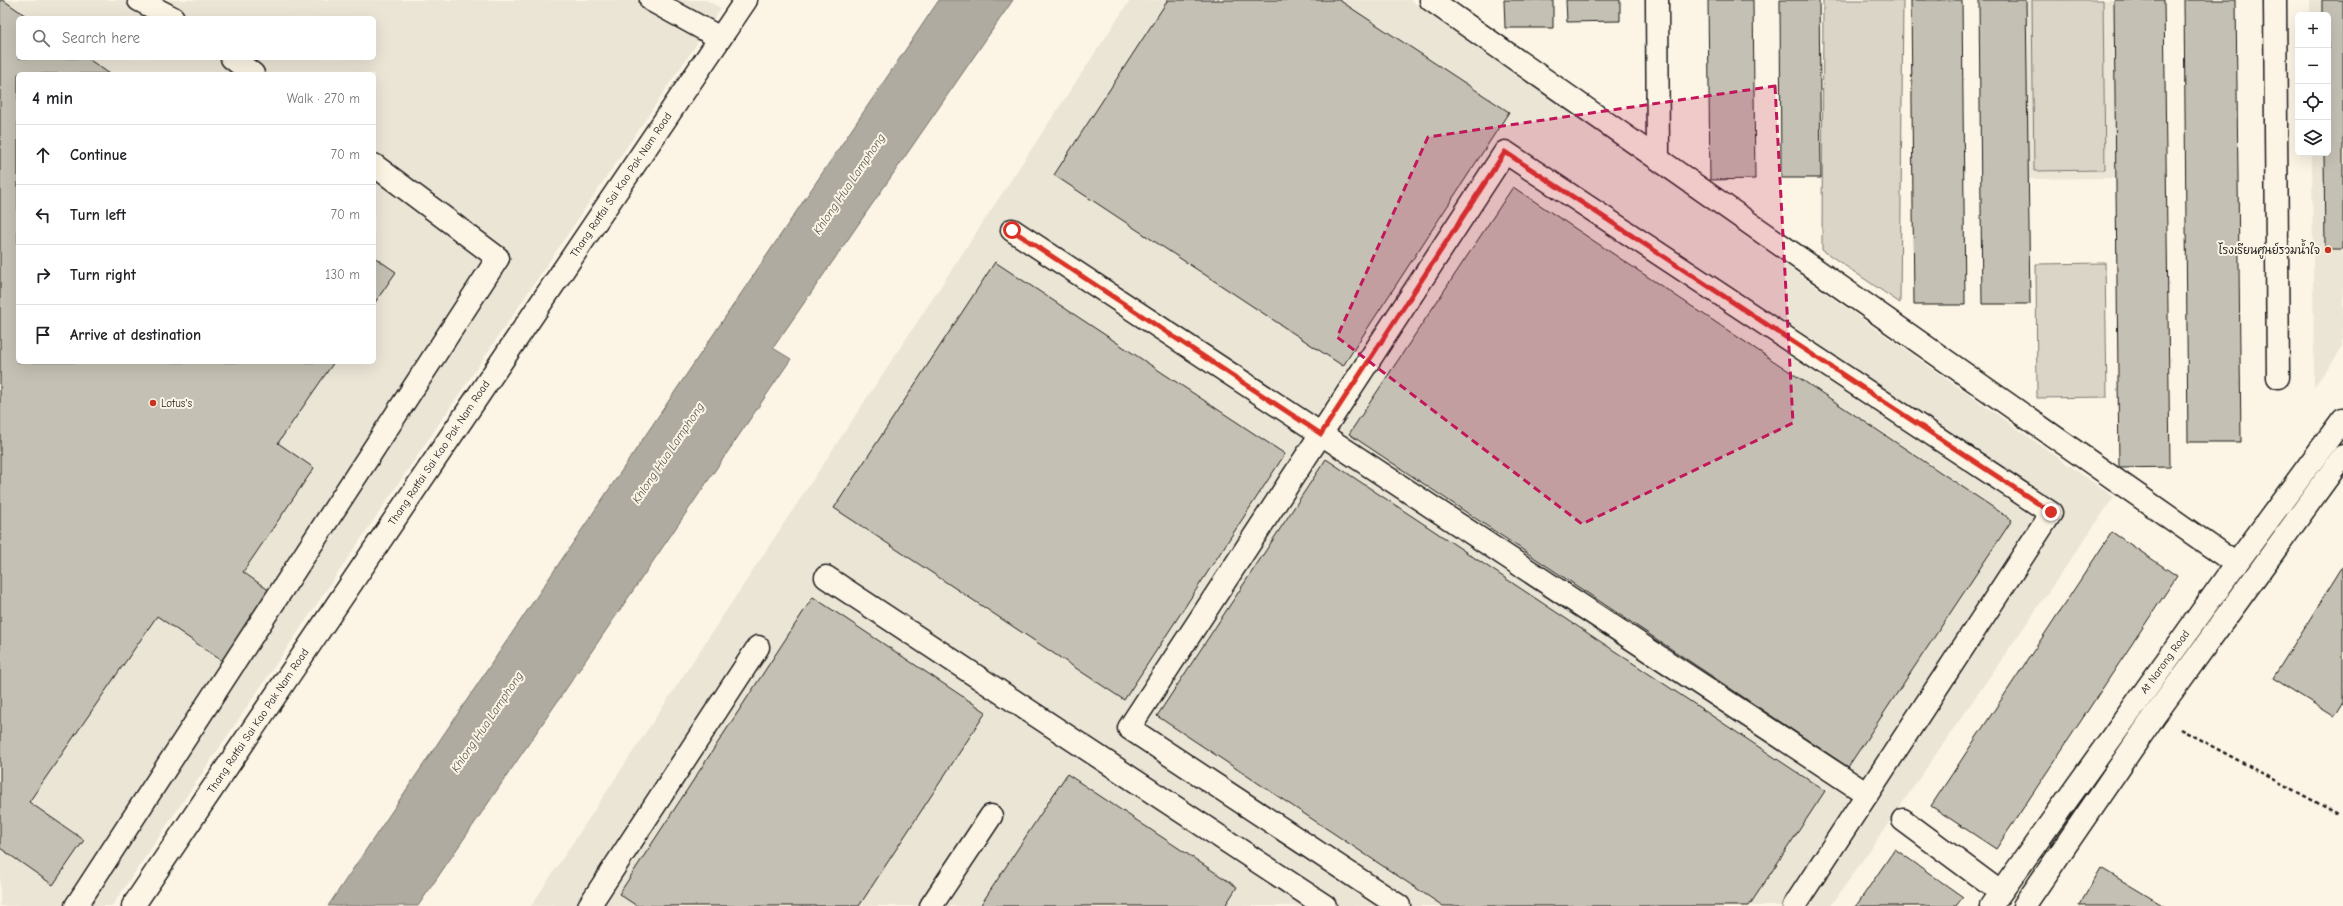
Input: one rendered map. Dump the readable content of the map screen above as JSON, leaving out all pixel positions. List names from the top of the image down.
{
  "streets": {
    "street": ["Thang Rotfai Sai Kao Pak Nam Road", "At Narong Road"]
  },
  "water": ["Khlong Hua Lamphong"],
  "places": ["โรงเรียนศูนย์รวมน้ำใจ", "Lotus's"],
  "page": {
    "map_buttons": ["+", "−"],
    "search": "Search here",
    "heading": ["4 min", "Walk · 270 m"],
    "list": [
      ["Continue", "70 m"],
      ["Turn left", "70 m"],
      ["Turn right", "130 m"],
      "Arrive at destination"
    ]
  }
}
